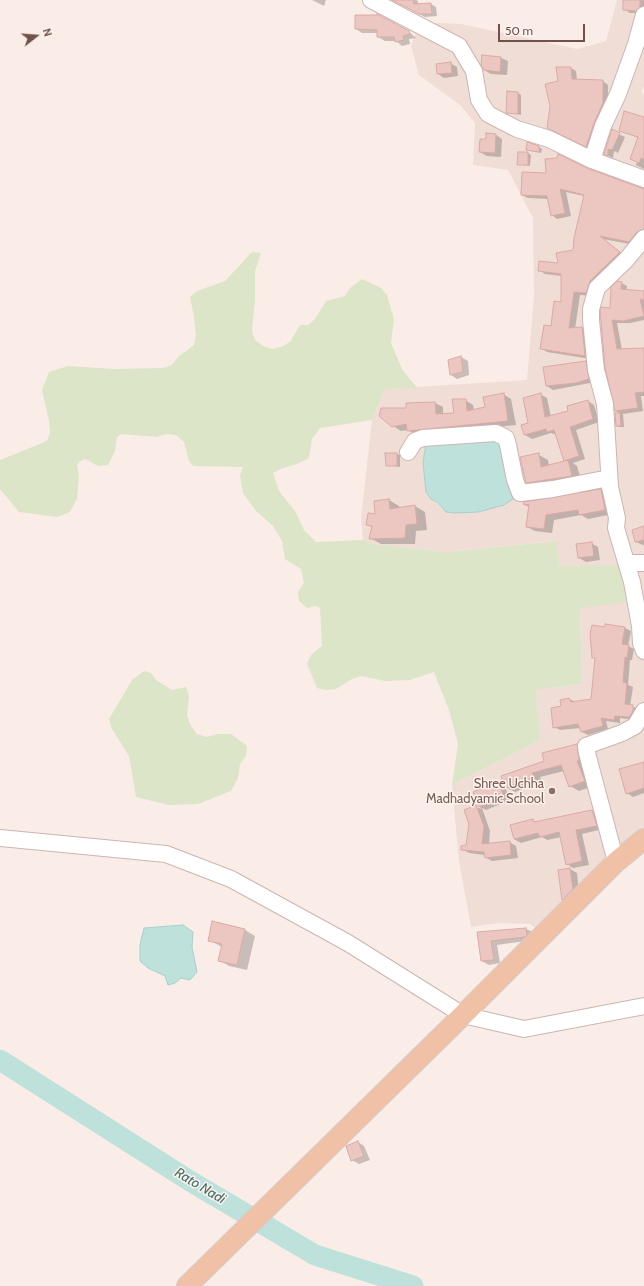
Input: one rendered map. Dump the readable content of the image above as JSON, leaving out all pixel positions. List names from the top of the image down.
{
  "water": ["Rato Nadi"],
  "places": ["Shree Uchha Madhadyamic School"],
  "scale_bar": "50 m",
  "north": "right"
}
